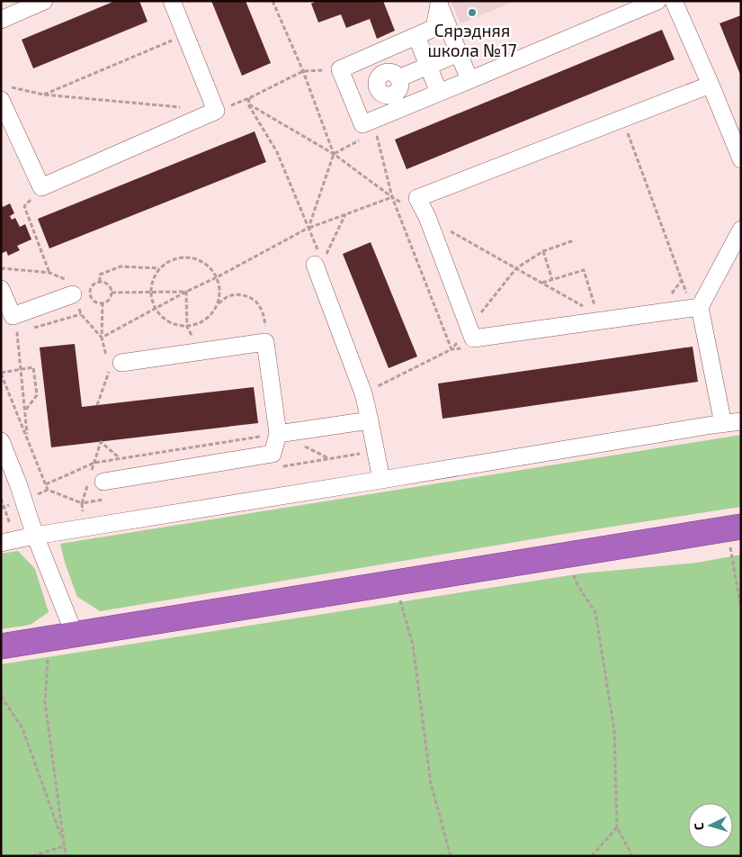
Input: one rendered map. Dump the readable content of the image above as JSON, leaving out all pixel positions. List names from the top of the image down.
{
  "places": ["Сярэдняя школа №17"],
  "north": "left"
}
